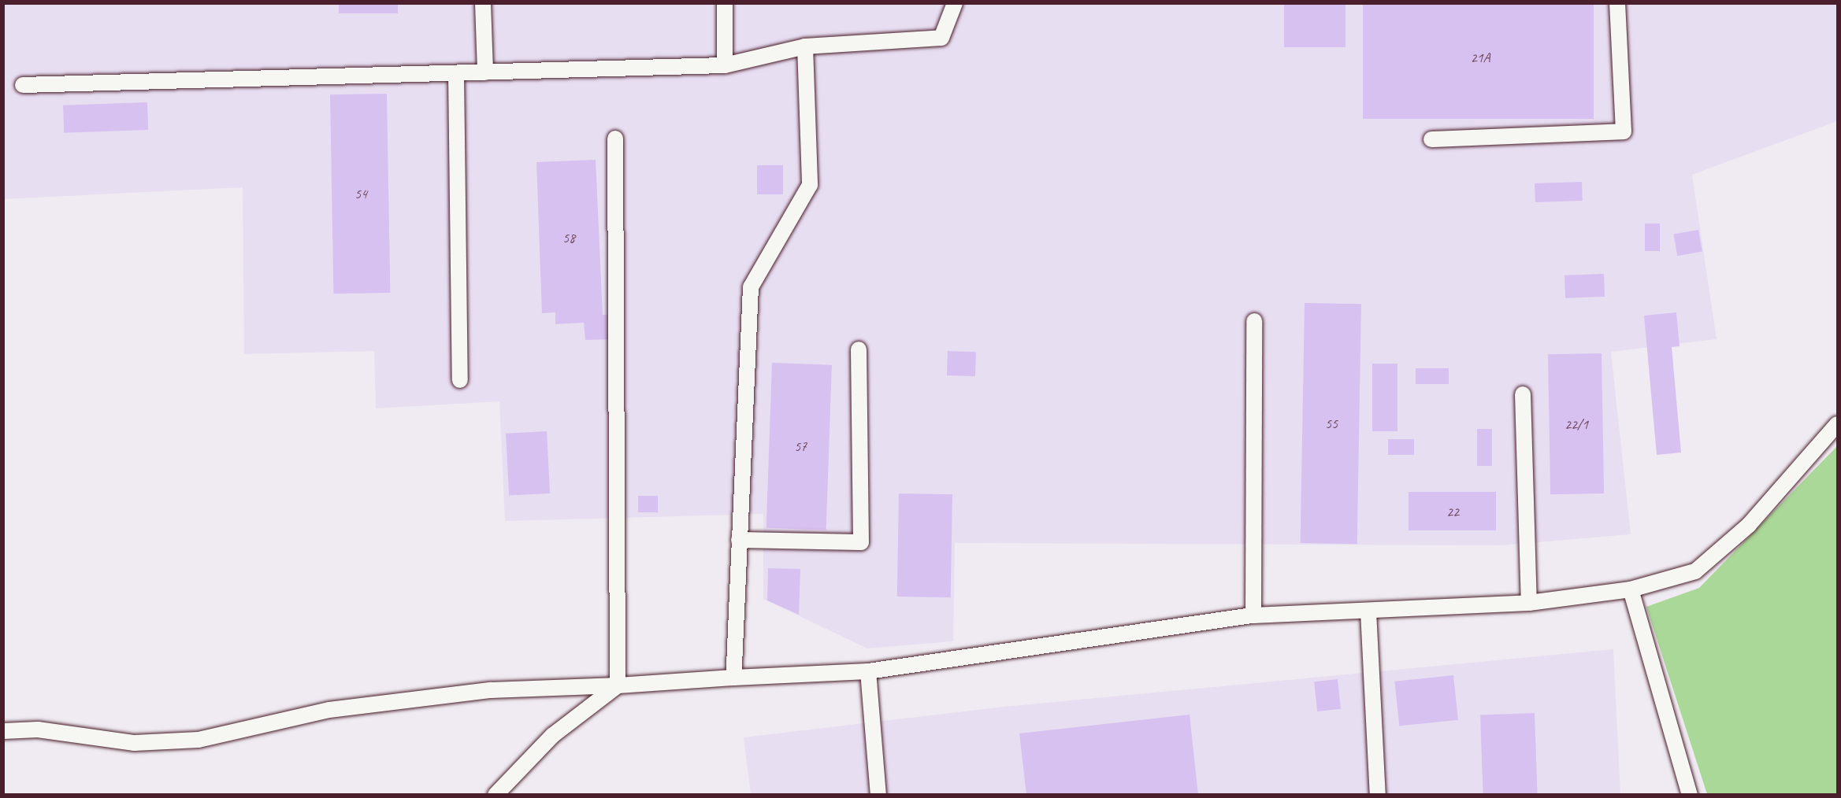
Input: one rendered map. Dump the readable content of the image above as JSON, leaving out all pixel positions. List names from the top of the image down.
{
  "house_numbers": [
    "21А",
    "54",
    "58",
    "55",
    "22/1",
    "57",
    "22"
  ]
}
